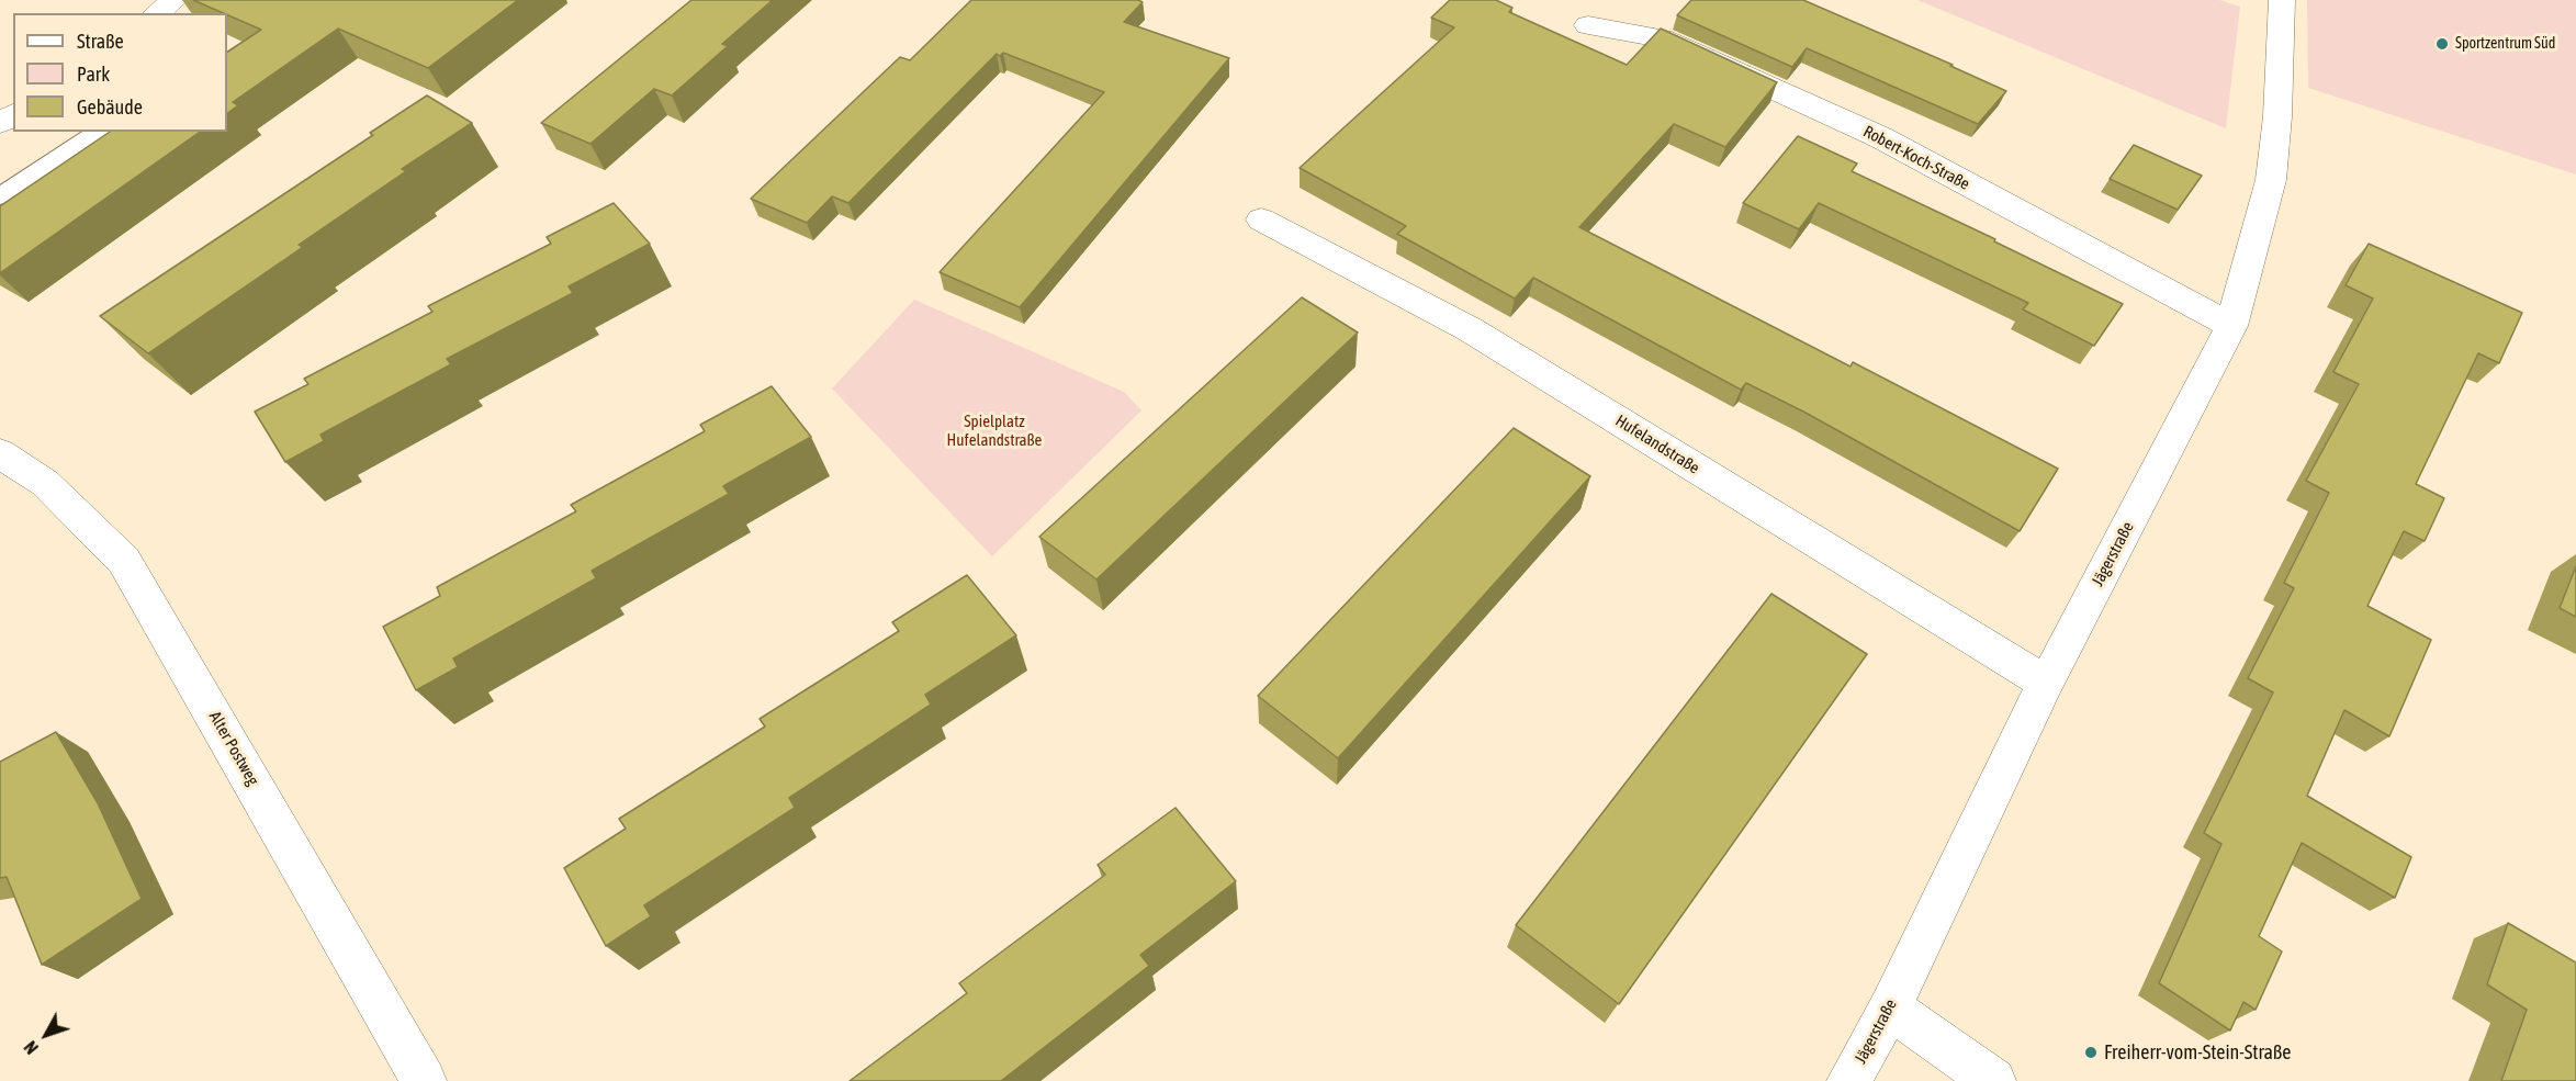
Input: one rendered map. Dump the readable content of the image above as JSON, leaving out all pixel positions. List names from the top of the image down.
{
  "streets": {
    "street": [
      "Robert-Koch-Straße",
      "Hufelandstraße",
      "Jägerstraße",
      "Alter Postweg"
    ]
  },
  "crossings": [
    ["Robert-Koch-Straße", "Jägerstraße"],
    ["Hufelandstraße", "Jägerstraße"]
  ],
  "parks": ["Spielplatz Hufelandstraße"],
  "places": ["Sportzentrum Süd", "Freiherr-vom-Stein-Straße"],
  "legend": ["Straße", "Park", "Gebäude"],
  "north": "bottom left"
}
